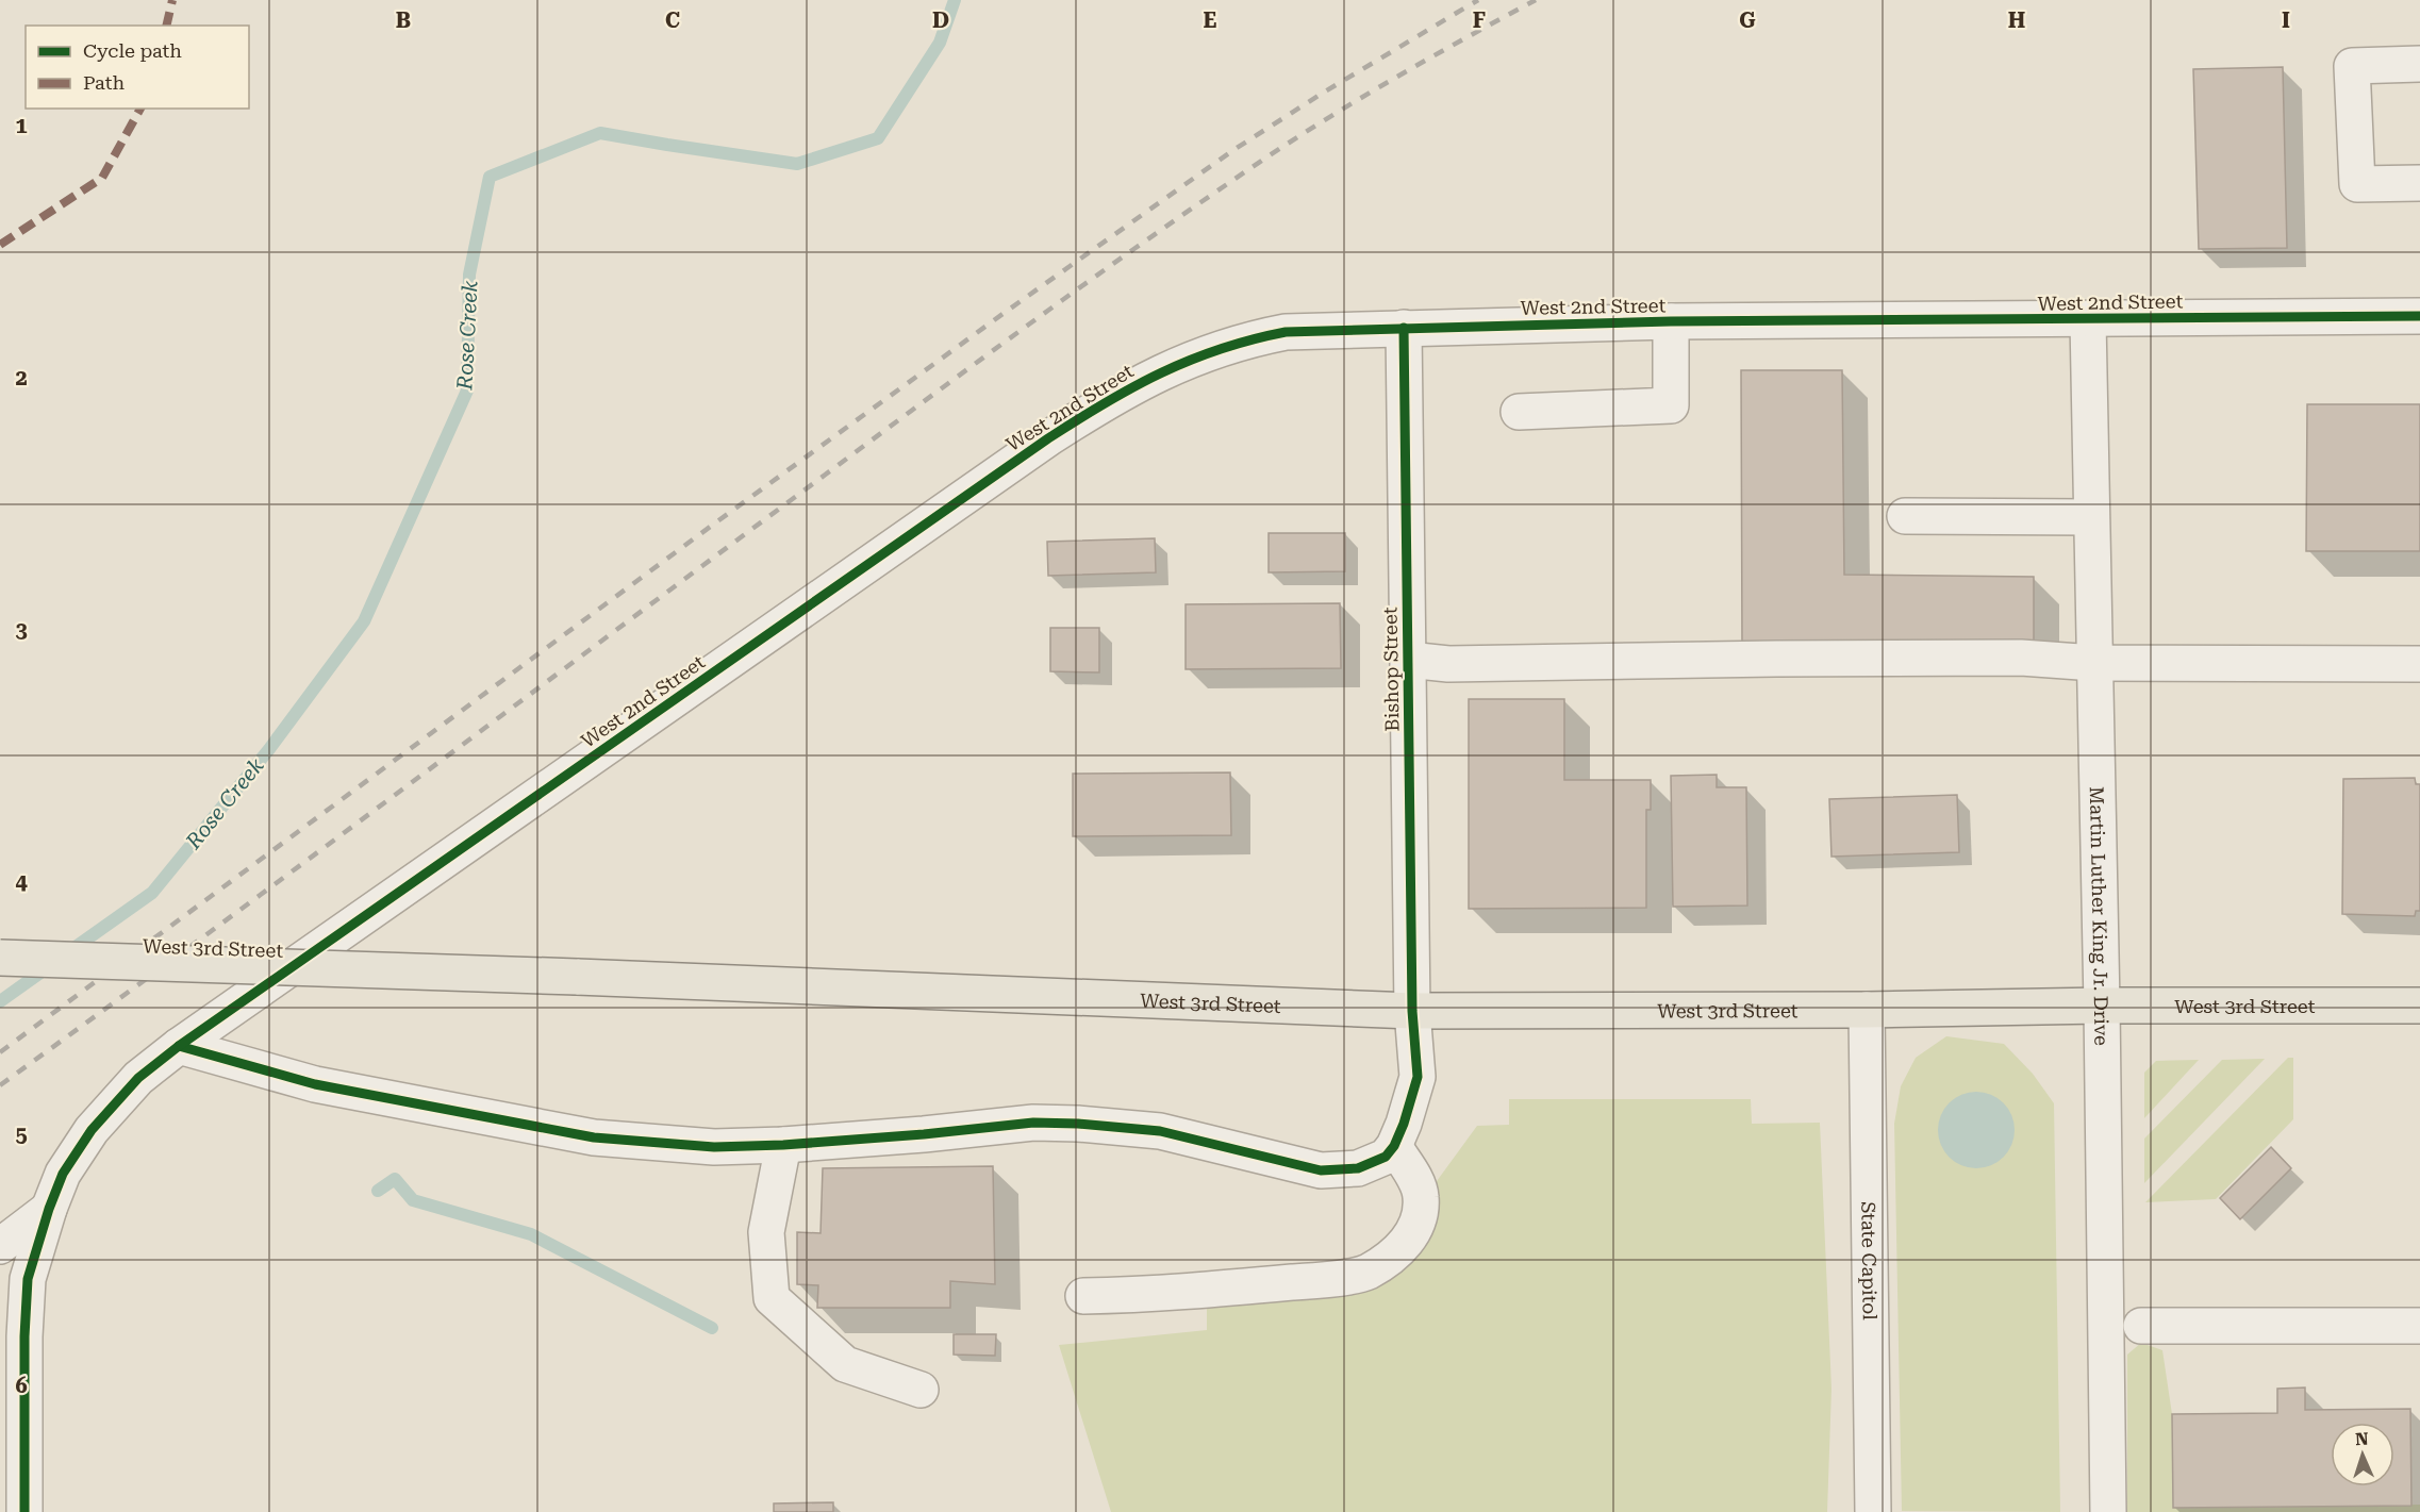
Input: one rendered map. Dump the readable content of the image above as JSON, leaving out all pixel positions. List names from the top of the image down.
{
  "streets": {
    "main road": ["West 3rd Street"],
    "street": [
      "West 2nd Street",
      "Bishop Street",
      "Martin Luther King Jr. Drive",
      "State Capitol"
    ]
  },
  "crossings": [
    ["West 2nd Street", "Bishop Street"],
    ["West 2nd Street", "Martin Luther King Jr. Drive"],
    ["Bishop Street", "West 3rd Street"],
    ["Martin Luther King Jr. Drive", "West 3rd Street"],
    ["West 3rd Street", "State Capitol"]
  ],
  "water": ["Rose Creek"],
  "legend": ["Cycle path", "Path"],
  "north": "top",
  "grid": {
    "columns": [
      "B",
      "C",
      "D",
      "E",
      "F",
      "G",
      "H",
      "I"
    ],
    "rows": [
      "1",
      "2",
      "3",
      "4",
      "5",
      "6"
    ]
  }
}
